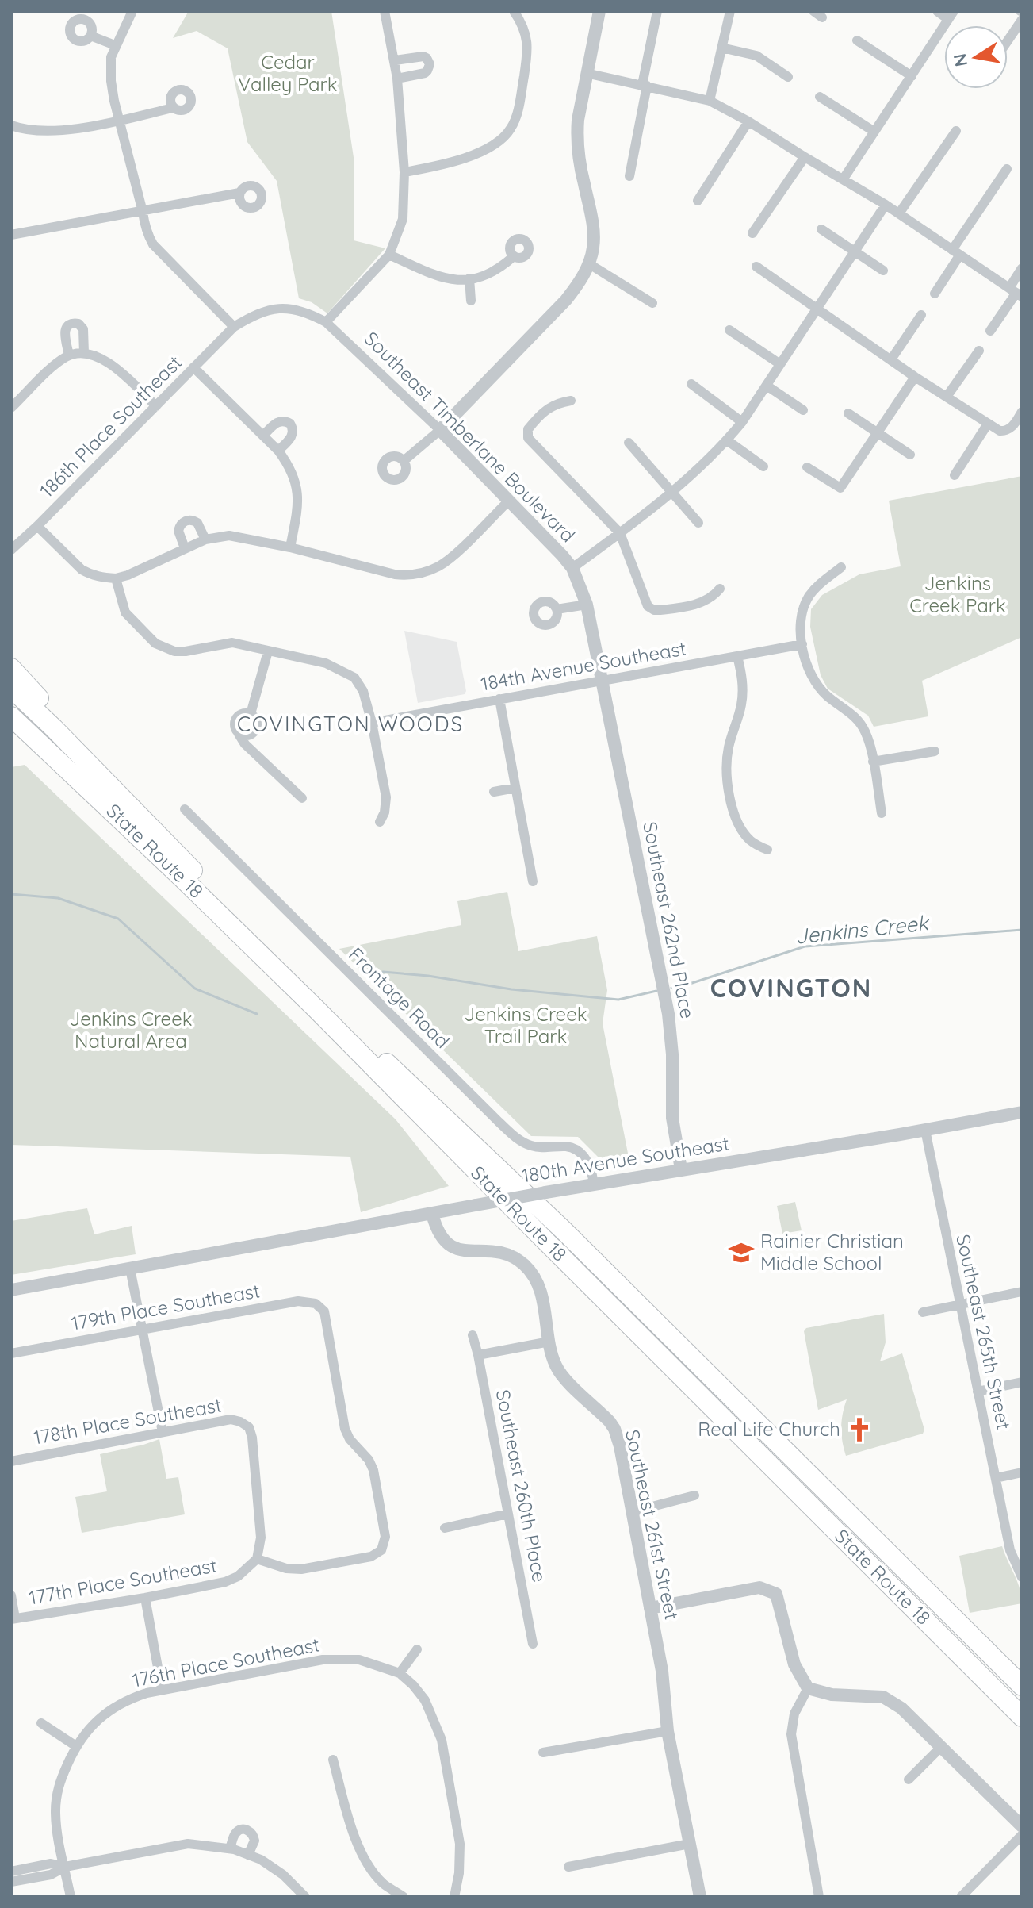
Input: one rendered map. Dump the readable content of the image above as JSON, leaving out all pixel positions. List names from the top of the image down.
{
  "streets": {
    "highway": ["State Route 18"],
    "street": [
      "186th Place Southeast",
      "Southeast Timberlane Boulevard",
      "184th Avenue Southeast",
      "Southeast 262nd Place",
      "Frontage Road",
      "180th Avenue Southeast",
      "179th Place Southeast",
      "Southeast 265th Street",
      "178th Place Southeast",
      "Southeast 260th Place",
      "Southeast 261st Street",
      "177th Place Southeast",
      "176th Place Southeast"
    ]
  },
  "crossings": [
    ["186th Place Southeast", "Southeast Timberlane Boulevard"],
    ["Southeast Timberlane Boulevard", "184th Avenue Southeast"],
    ["Southeast Timberlane Boulevard", "Southeast 262nd Place"],
    ["184th Avenue Southeast", "Southeast 262nd Place"],
    ["Southeast 262nd Place", "180th Avenue Southeast"],
    ["Frontage Road", "180th Avenue Southeast"],
    ["180th Avenue Southeast", "Southeast 265th Street"],
    ["180th Avenue Southeast", "Southeast 261st Street"],
    ["179th Place Southeast", "178th Place Southeast"],
    ["179th Place Southeast", "177th Place Southeast"],
    ["178th Place Southeast", "177th Place Southeast"]
  ],
  "districts": ["COVINGTON WOODS", "COVINGTON"],
  "water": ["Jenkins Creek"],
  "parks": [
    "Cedar Valley Park",
    "Jenkins Creek Park",
    "Jenkins Creek Trail Park",
    "Jenkins Creek Natural Area"
  ],
  "places": {
    "school or university": ["Rainier Christian Middle School"],
    "church": ["Real Life Church"]
  },
  "north": "left"
}
